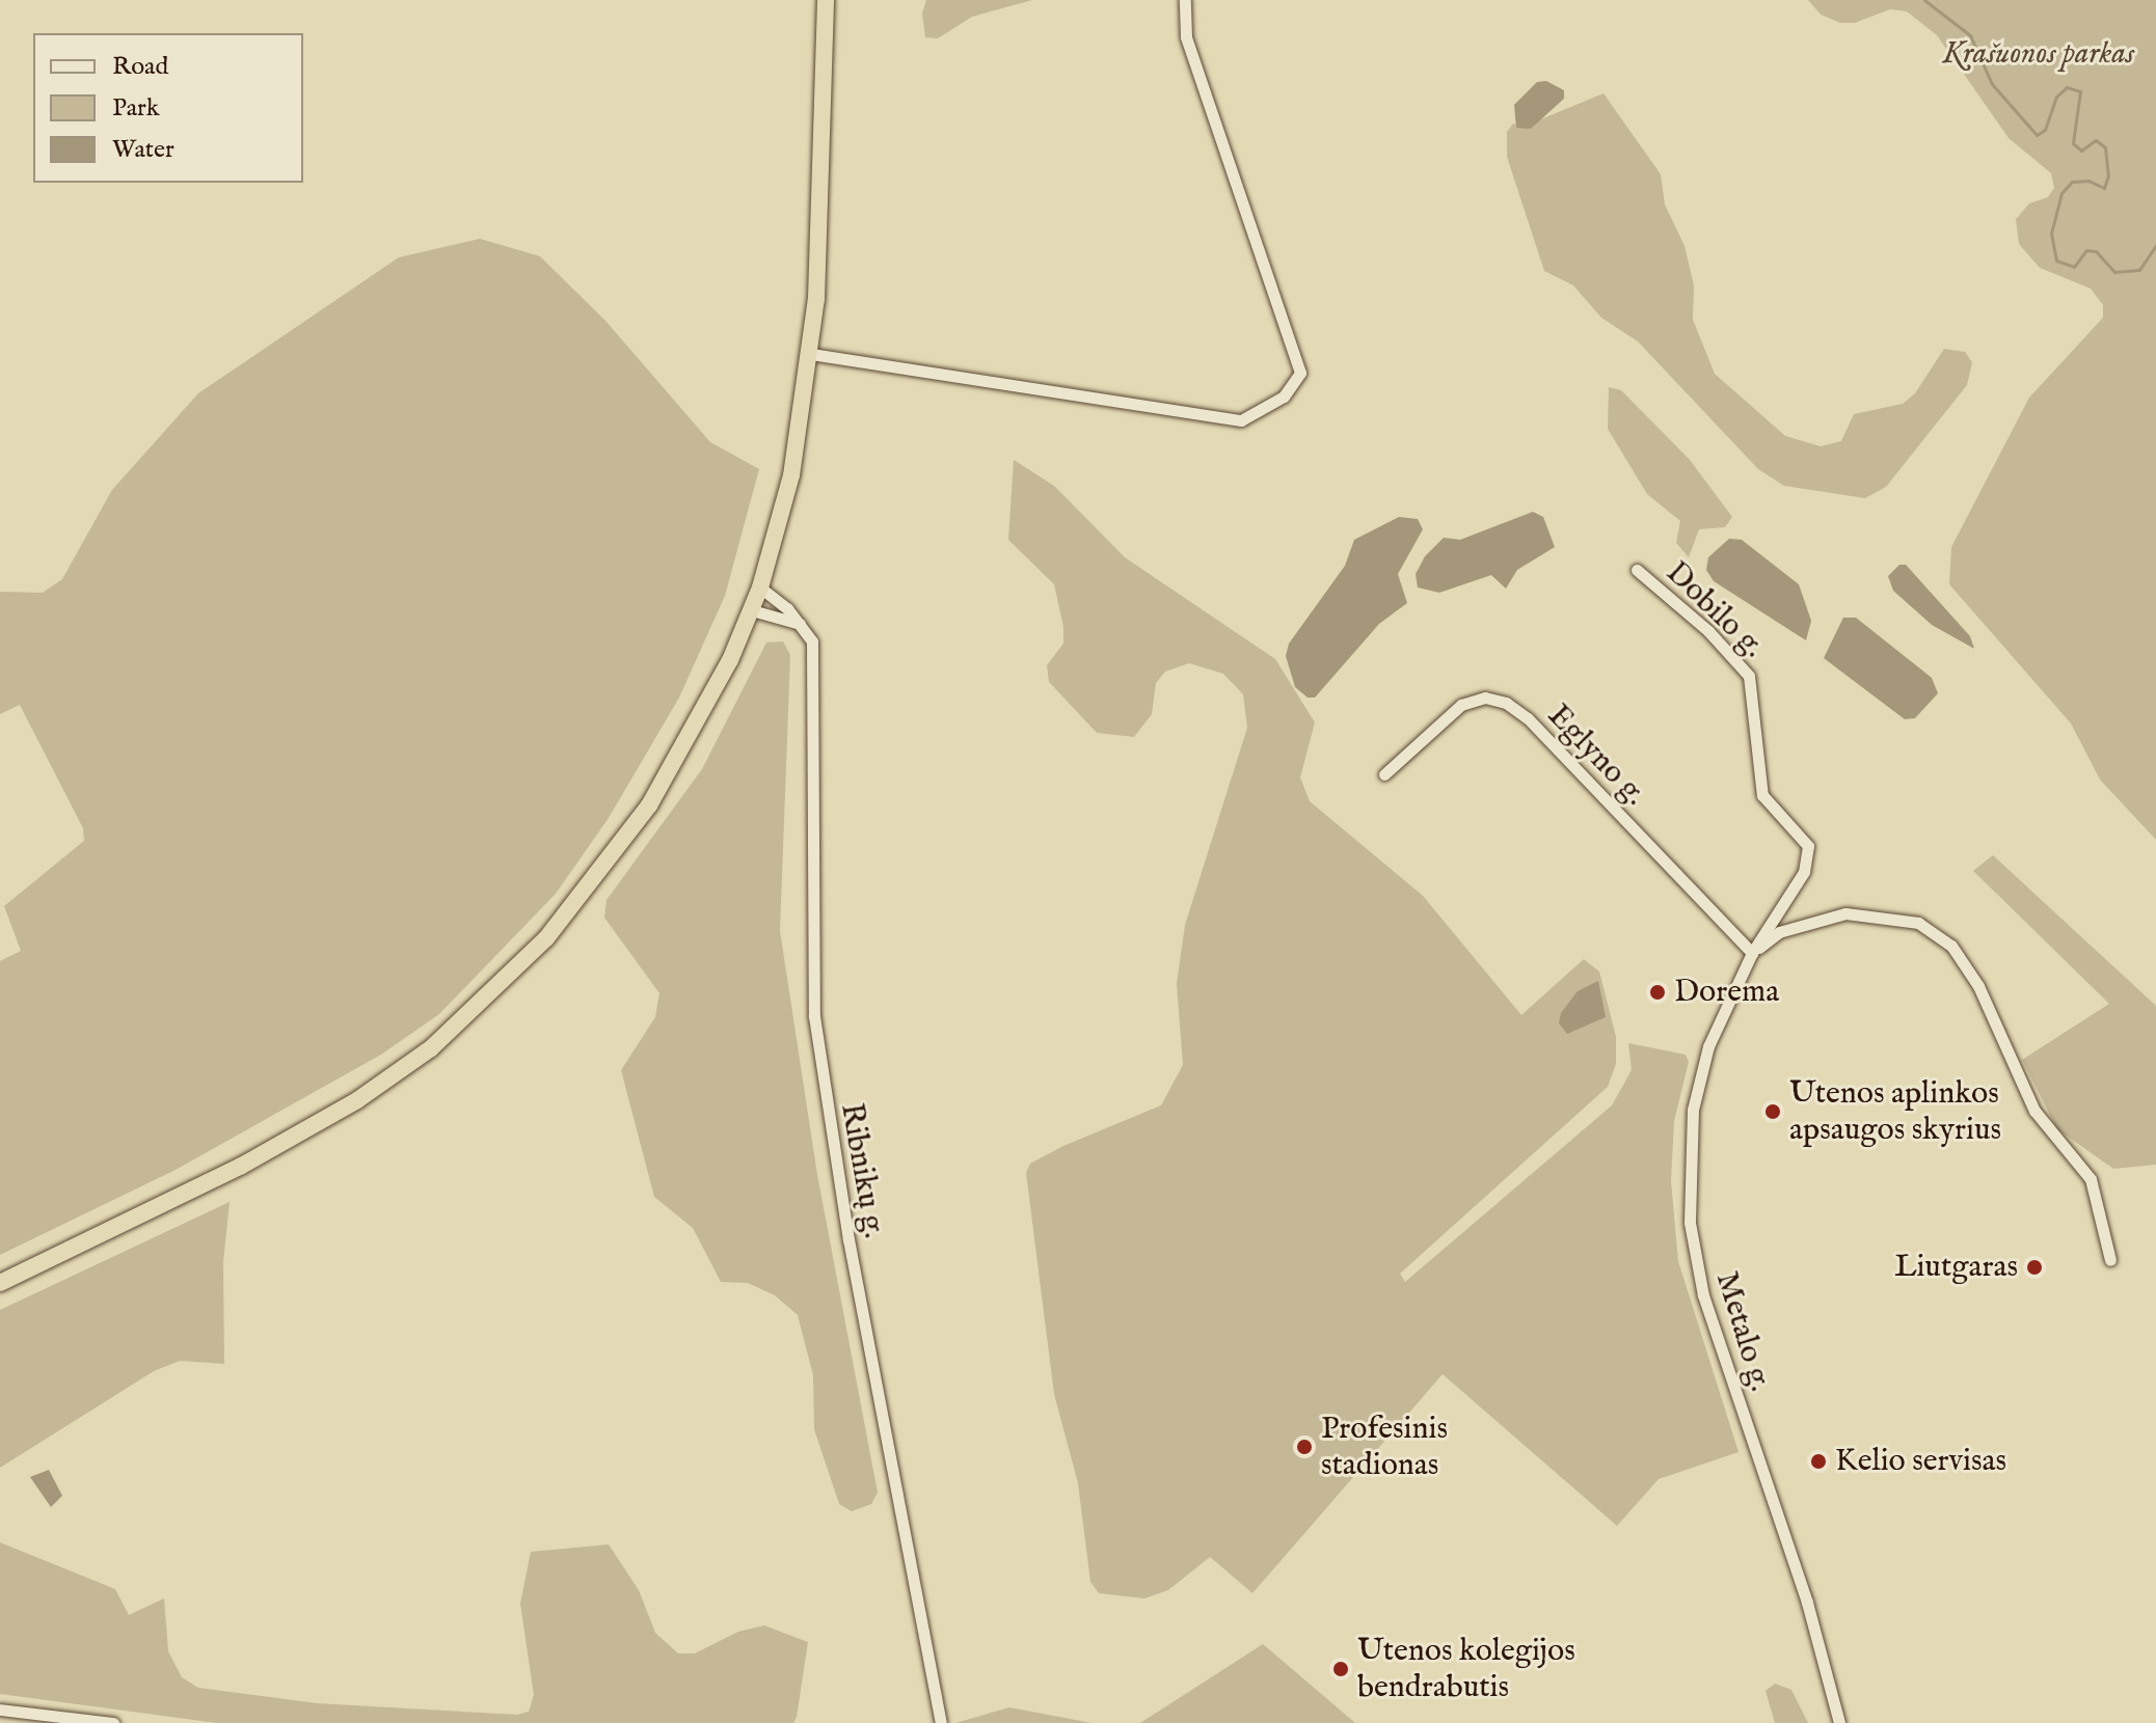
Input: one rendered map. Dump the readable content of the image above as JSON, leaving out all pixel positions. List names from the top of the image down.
{
  "streets": {
    "street": [
      "Dobilo g.",
      "Eglyno g.",
      "Ribnikų g.",
      "Metalo g."
    ]
  },
  "crossings": [
    ["Dobilo g.", "Eglyno g."],
    ["Dobilo g.", "Metalo g."],
    ["Eglyno g.", "Metalo g."]
  ],
  "parks": ["Krašuonos parkas"],
  "places": [
    "Dorema",
    "Utenos aplinkos apsaugos skyrius",
    "Liutgaras",
    "Profesinis stadionas",
    "Kelio servisas",
    "Utenos kolegijos bendrabutis"
  ],
  "legend": ["Road", "Park", "Water"]
}
